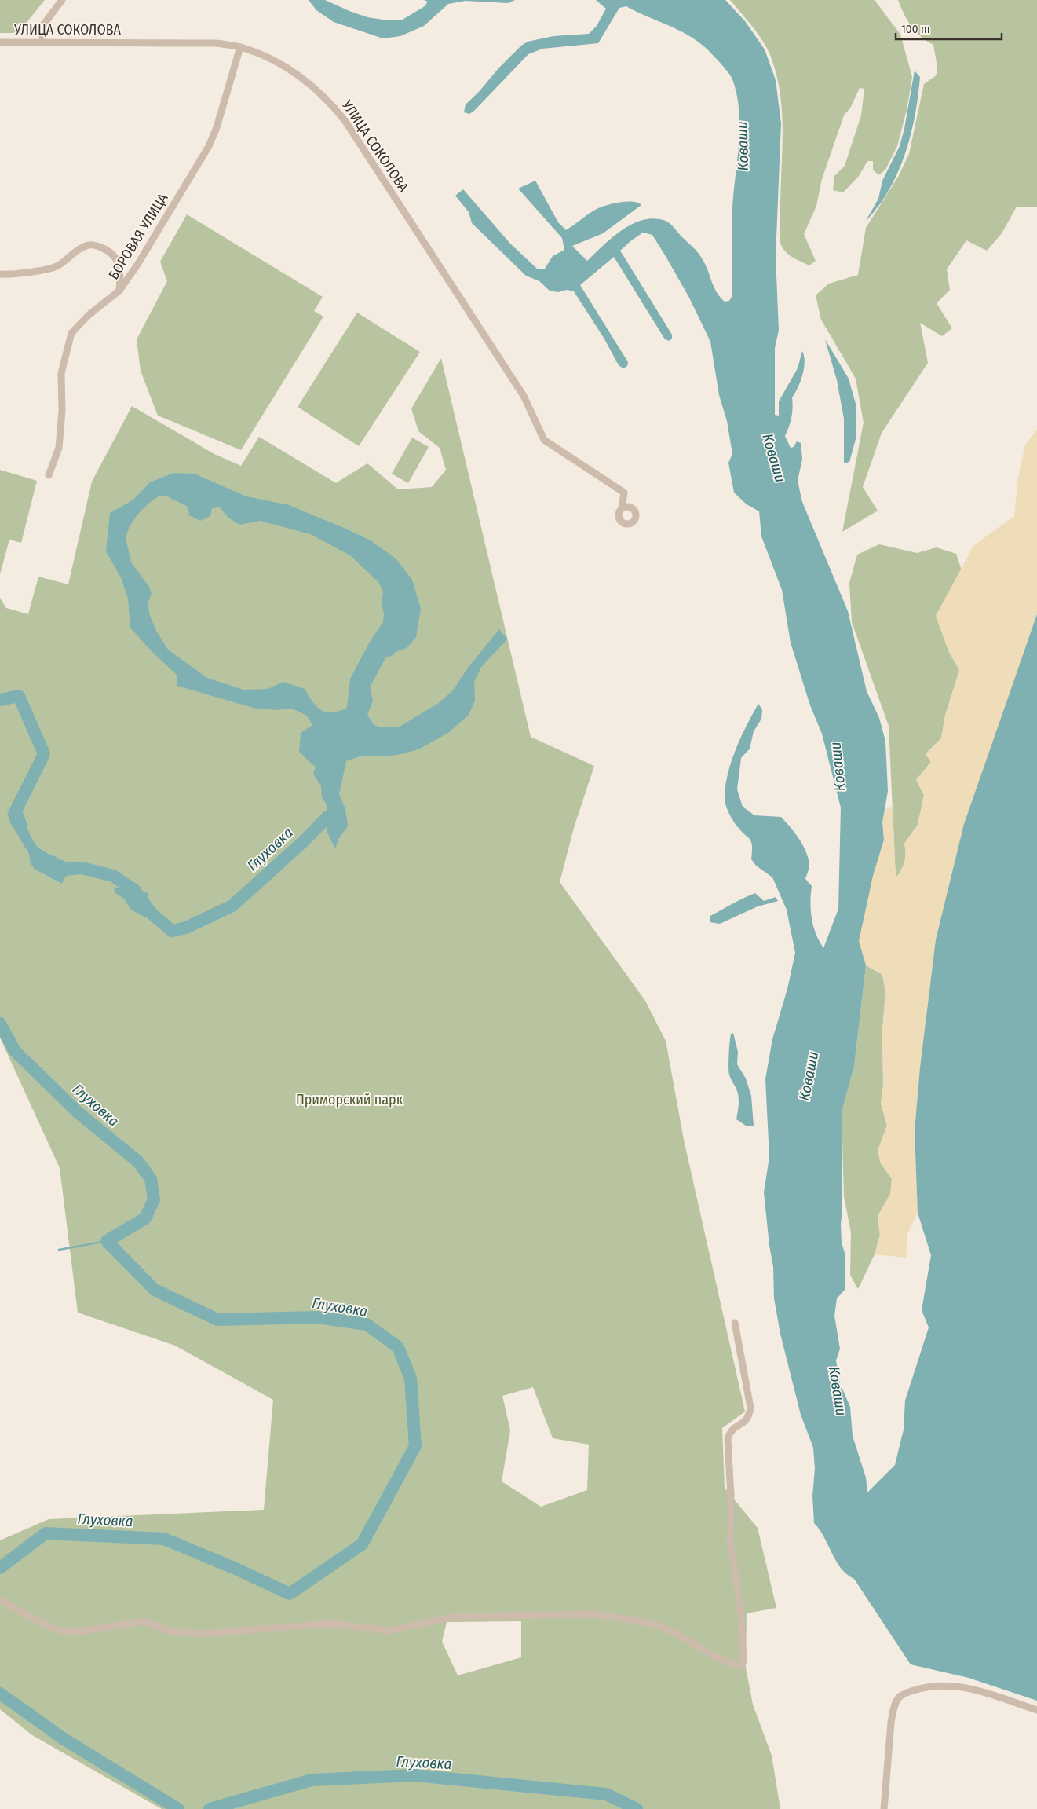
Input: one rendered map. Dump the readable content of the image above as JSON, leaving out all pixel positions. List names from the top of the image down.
{
  "streets": {
    "street": ["УЛИЦА СОКОЛОВА", "БОРОВАЯ УЛИЦА"]
  },
  "crossings": [
    ["УЛИЦА СОКОЛОВА", "БОРОВАЯ УЛИЦА"]
  ],
  "water": ["Коваши", "Глуховка"],
  "parks": ["Приморский парк"],
  "scale_bar": "100 m"
}
